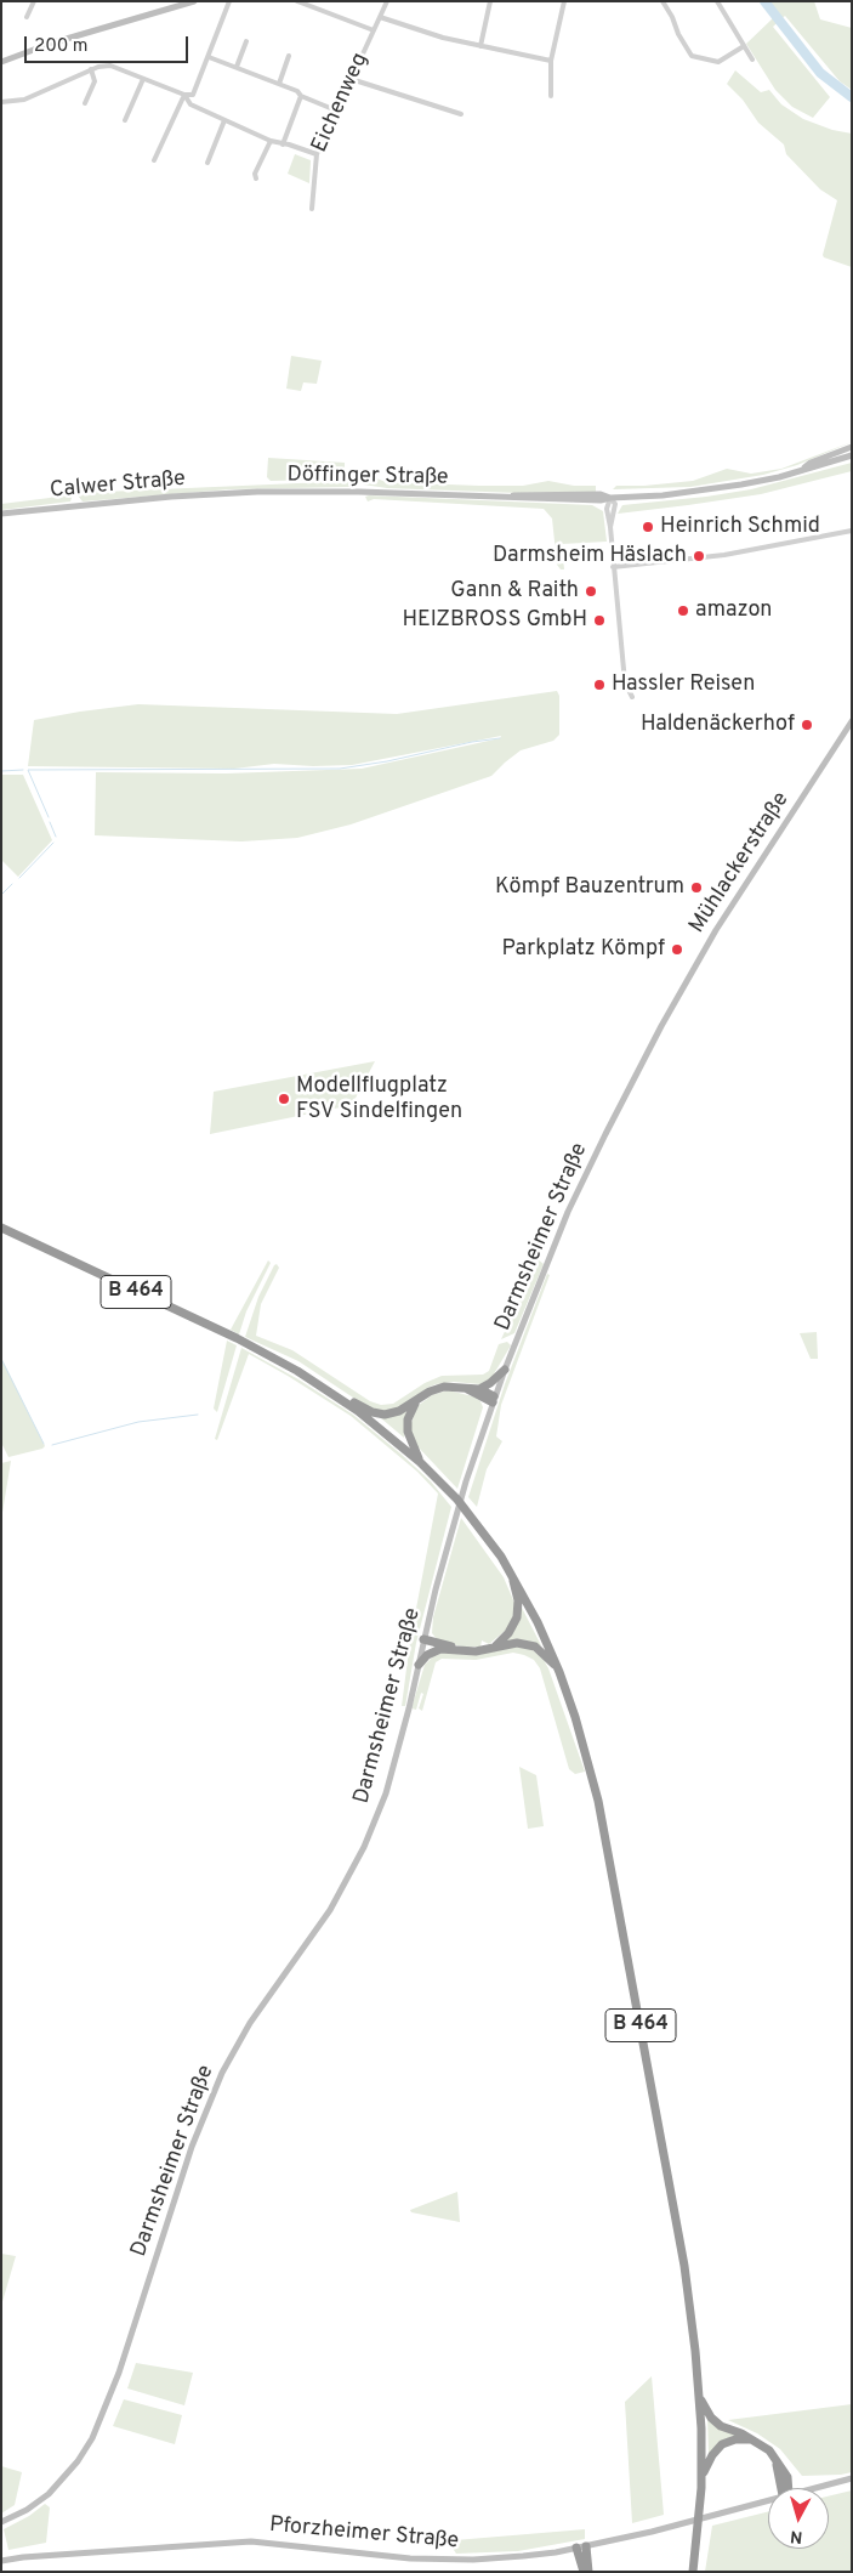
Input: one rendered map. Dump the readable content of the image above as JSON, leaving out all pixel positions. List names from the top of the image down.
{
  "streets": {
    "highway": ["B 464"],
    "street": [
      "Eichenweg",
      "Döffinger Straße",
      "Calwer Straße",
      "Mühlackerstraße",
      "Darmsheimer Straße",
      "Pforzheimer Straße"
    ]
  },
  "crossings": [
    ["Döffinger Straße", "Calwer Straße"],
    ["Mühlackerstraße", "Darmsheimer Straße"]
  ],
  "places": [
    "Heinrich Schmid",
    "Darmsheim Häslach",
    "Gann & Raith",
    "amazon",
    "HEIZBROSS GmbH",
    "Hassler Reisen",
    "Haldenäckerhof",
    "Kömpf Bauzentrum",
    "Parkplatz Kömpf",
    "Modellflugplatz FSV Sindelfingen"
  ],
  "scale_bar": "200 m",
  "north": "bottom"
}
